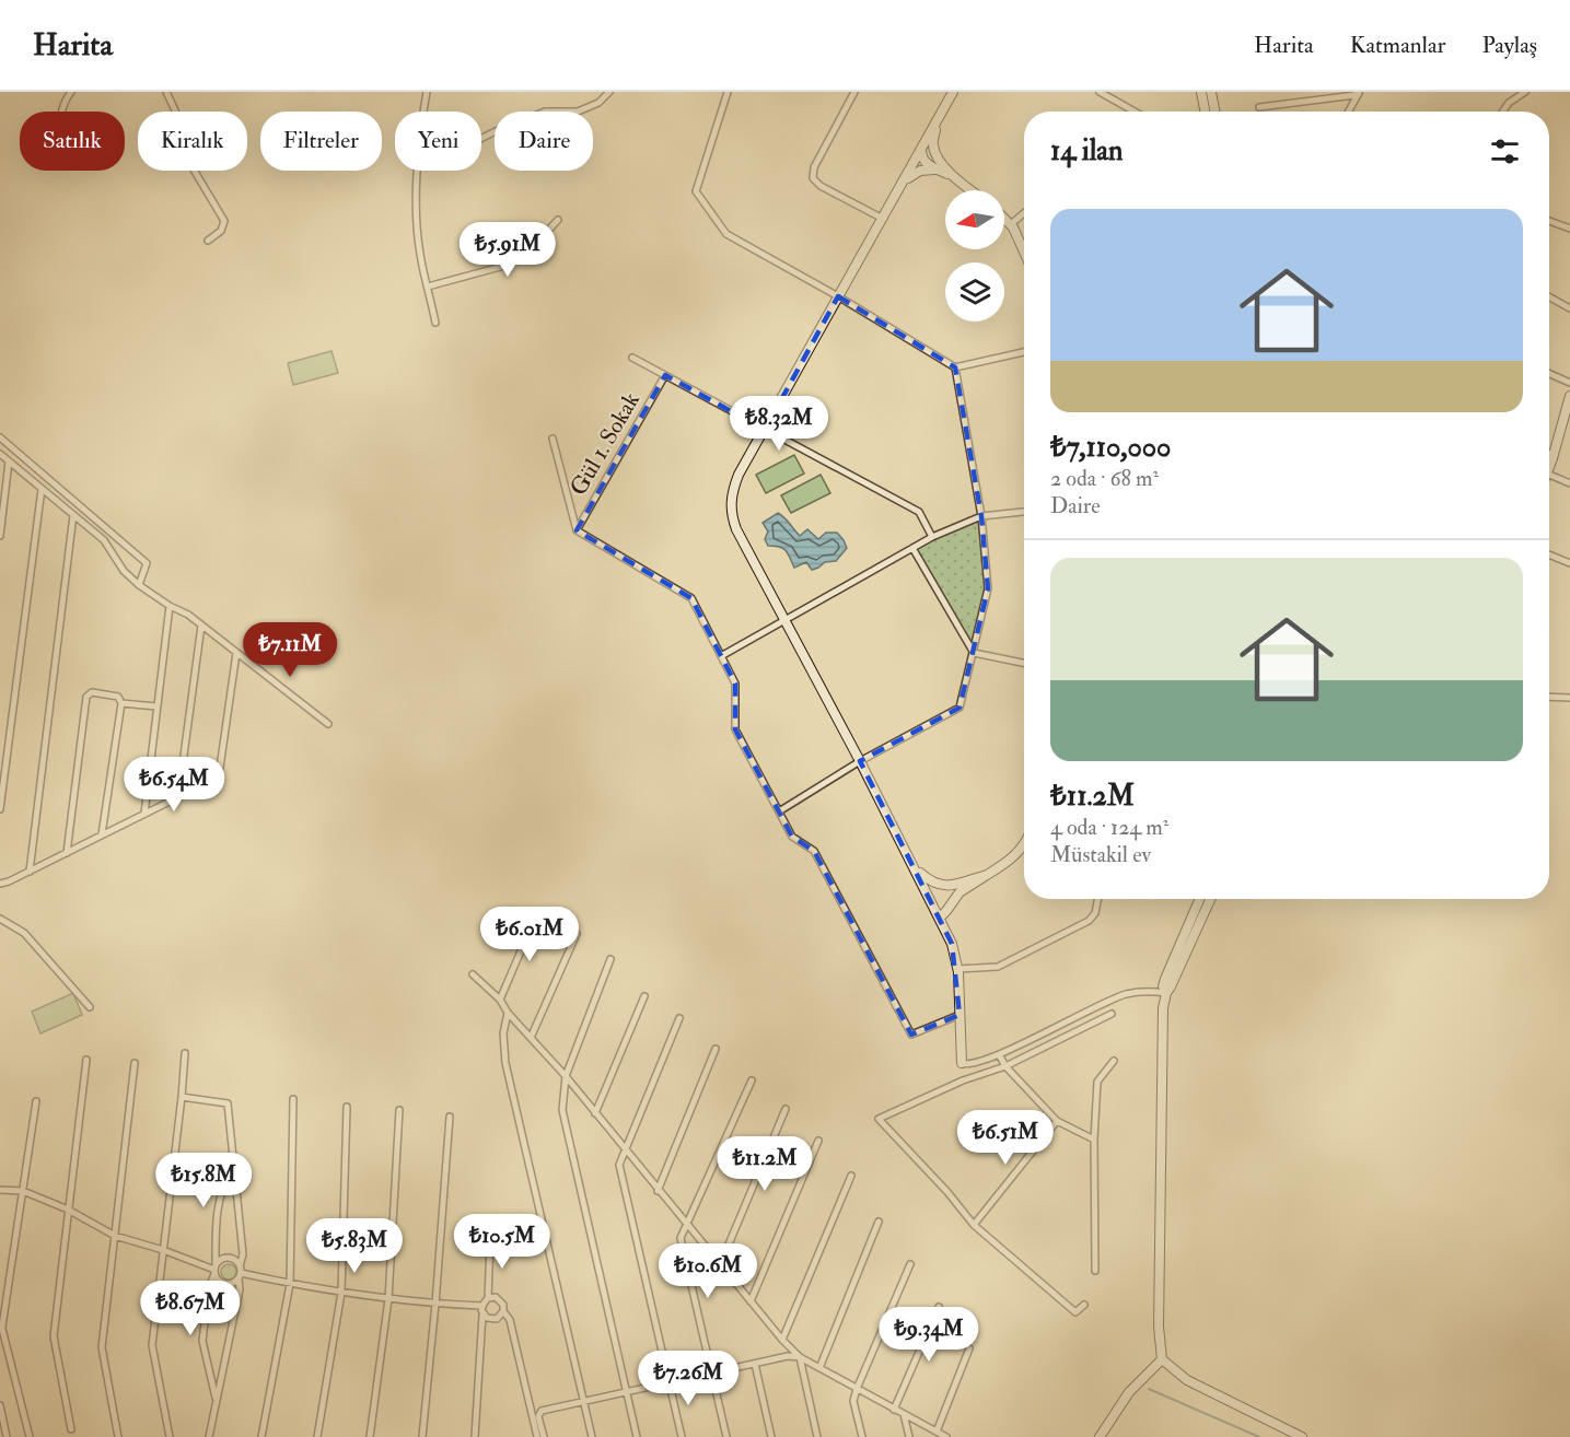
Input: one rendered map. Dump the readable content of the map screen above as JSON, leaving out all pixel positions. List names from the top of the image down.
{
  "streets": {
    "street": ["Gül 1. Sokak"]
  },
  "north": "left",
  "page": {
    "header": "Harita",
    "nav": ["Harita", "Katmanlar", "Paylaş"],
    "chip": [
      "Satılık",
      "Kiralık",
      "Filtreler",
      "Yeni",
      "Daire"
    ],
    "heading": "14 ilan",
    "list": [
      {
        "name": "₺7,110,000",
        "note": "2 oda · 68 m² · Daire"
      },
      {
        "name": "₺11.2M",
        "note": "4 oda · 124 m² · Müstakil ev"
      }
    ],
    "price": [
      "₺5.91M",
      "₺8.32M",
      "₺7.11M",
      "₺6.54M",
      "₺6.01M",
      "₺6.51M",
      "₺11.2M",
      "₺15.8M",
      "₺10.5M",
      "₺5.83M",
      "₺10.6M",
      "₺8.67M",
      "₺9.34M",
      "₺7.26M"
    ]
  }
}
